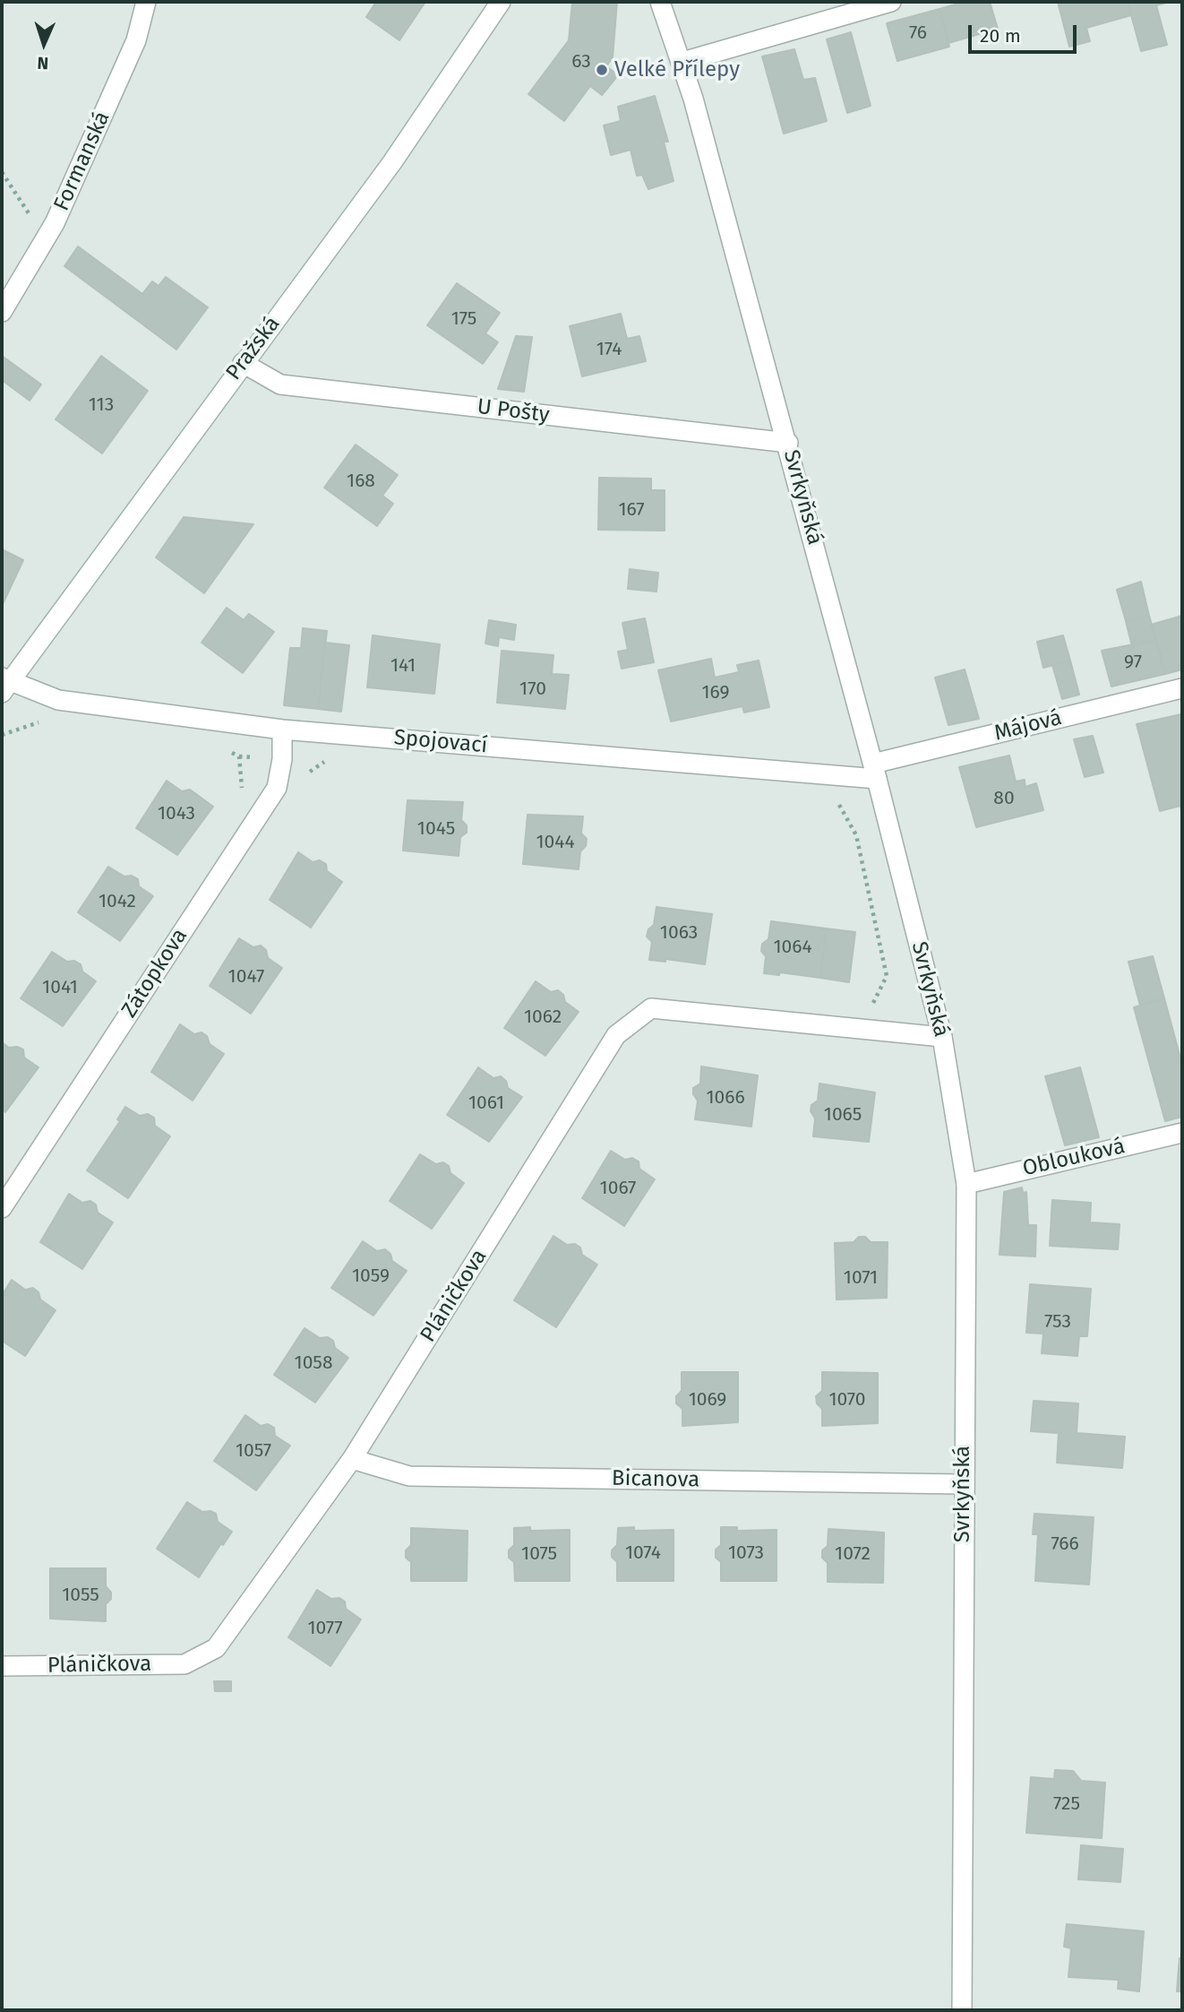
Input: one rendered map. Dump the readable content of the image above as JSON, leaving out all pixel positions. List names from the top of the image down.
{
  "streets": {
    "street": [
      "Formanská",
      "Pražská",
      "U Pošty",
      "Svrkyňská",
      "Májová",
      "Spojovací",
      "Zátopkova",
      "Oblouková",
      "Pláničkova",
      "Bicanova"
    ]
  },
  "crossings": [
    ["Pražská", "U Pošty"],
    ["Pražská", "Spojovací"],
    ["U Pošty", "Svrkyňská"],
    ["Svrkyňská", "Májová"],
    ["Svrkyňská", "Spojovací"],
    ["Svrkyňská", "Oblouková"],
    ["Svrkyňská", "Pláničkova"],
    ["Svrkyňská", "Bicanova"],
    ["Májová", "Spojovací"],
    ["Spojovací", "Zátopkova"],
    ["Pláničkova", "Bicanova"]
  ],
  "places": ["Velké Přílepy"],
  "house_numbers": [
    "76",
    "63",
    "175",
    "174",
    "113",
    "168",
    "167",
    "97",
    "141",
    "170",
    "169",
    "80",
    "1043",
    "1045",
    "1044",
    "1042",
    "1063",
    "1064",
    "1047",
    "1041",
    "1062",
    "1066",
    "1061",
    "1065",
    "1067",
    "1059",
    "1071",
    "753",
    "1058",
    "1069",
    "1070",
    "1057",
    "766",
    "1074",
    "1073",
    "1075",
    "1072",
    "1055",
    "1077",
    "725"
  ],
  "scale_bar": "20 m",
  "north": "bottom"
}
